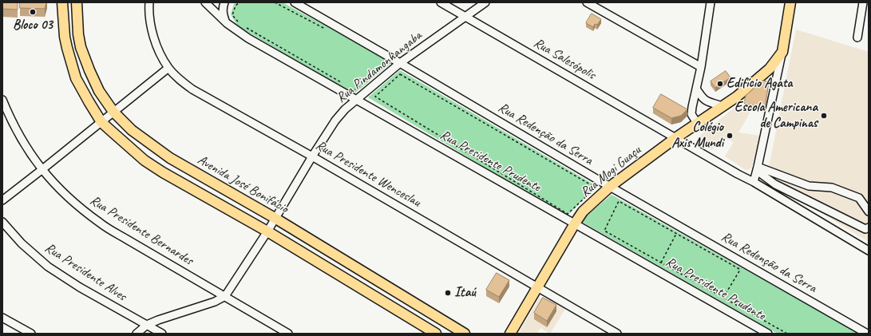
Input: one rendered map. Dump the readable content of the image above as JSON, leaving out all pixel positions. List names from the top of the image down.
{
  "streets": {
    "main road": ["Rua Mogi Guaçu", "Avenida José Bonifácio"],
    "street": [
      "Rua Salesópolis",
      "Rua Pindamonhangaba",
      "Rua Redenção da Serra",
      "Rua Presidente Prudente",
      "Rua Presidente Wenceslau",
      "Rua Presidente Bernardes",
      "Rua Presidente Alves"
    ]
  },
  "crossings": [
    ["Rua Salesópolis", "Rua Pindamonhangaba"],
    ["Rua Salesópolis", "Rua Mogi Guaçu"],
    ["Rua Pindamonhangaba", "Rua Redenção da Serra"],
    ["Rua Pindamonhangaba", "Rua Presidente Prudente"],
    ["Rua Pindamonhangaba", "Rua Presidente Wenceslau"],
    ["Rua Pindamonhangaba", "Avenida José Bonifácio"],
    ["Rua Pindamonhangaba", "Rua Presidente Bernardes"],
    ["Rua Redenção da Serra", "Rua Mogi Guaçu"],
    ["Rua Presidente Prudente", "Rua Mogi Guaçu"],
    ["Rua Mogi Guaçu", "Rua Presidente Wenceslau"]
  ],
  "places": [
    "Bloco 03",
    "Edifício Agata",
    "Escola Americana de Campinas",
    "Colégio Axis Mundi",
    "Itaú"
  ]
}
